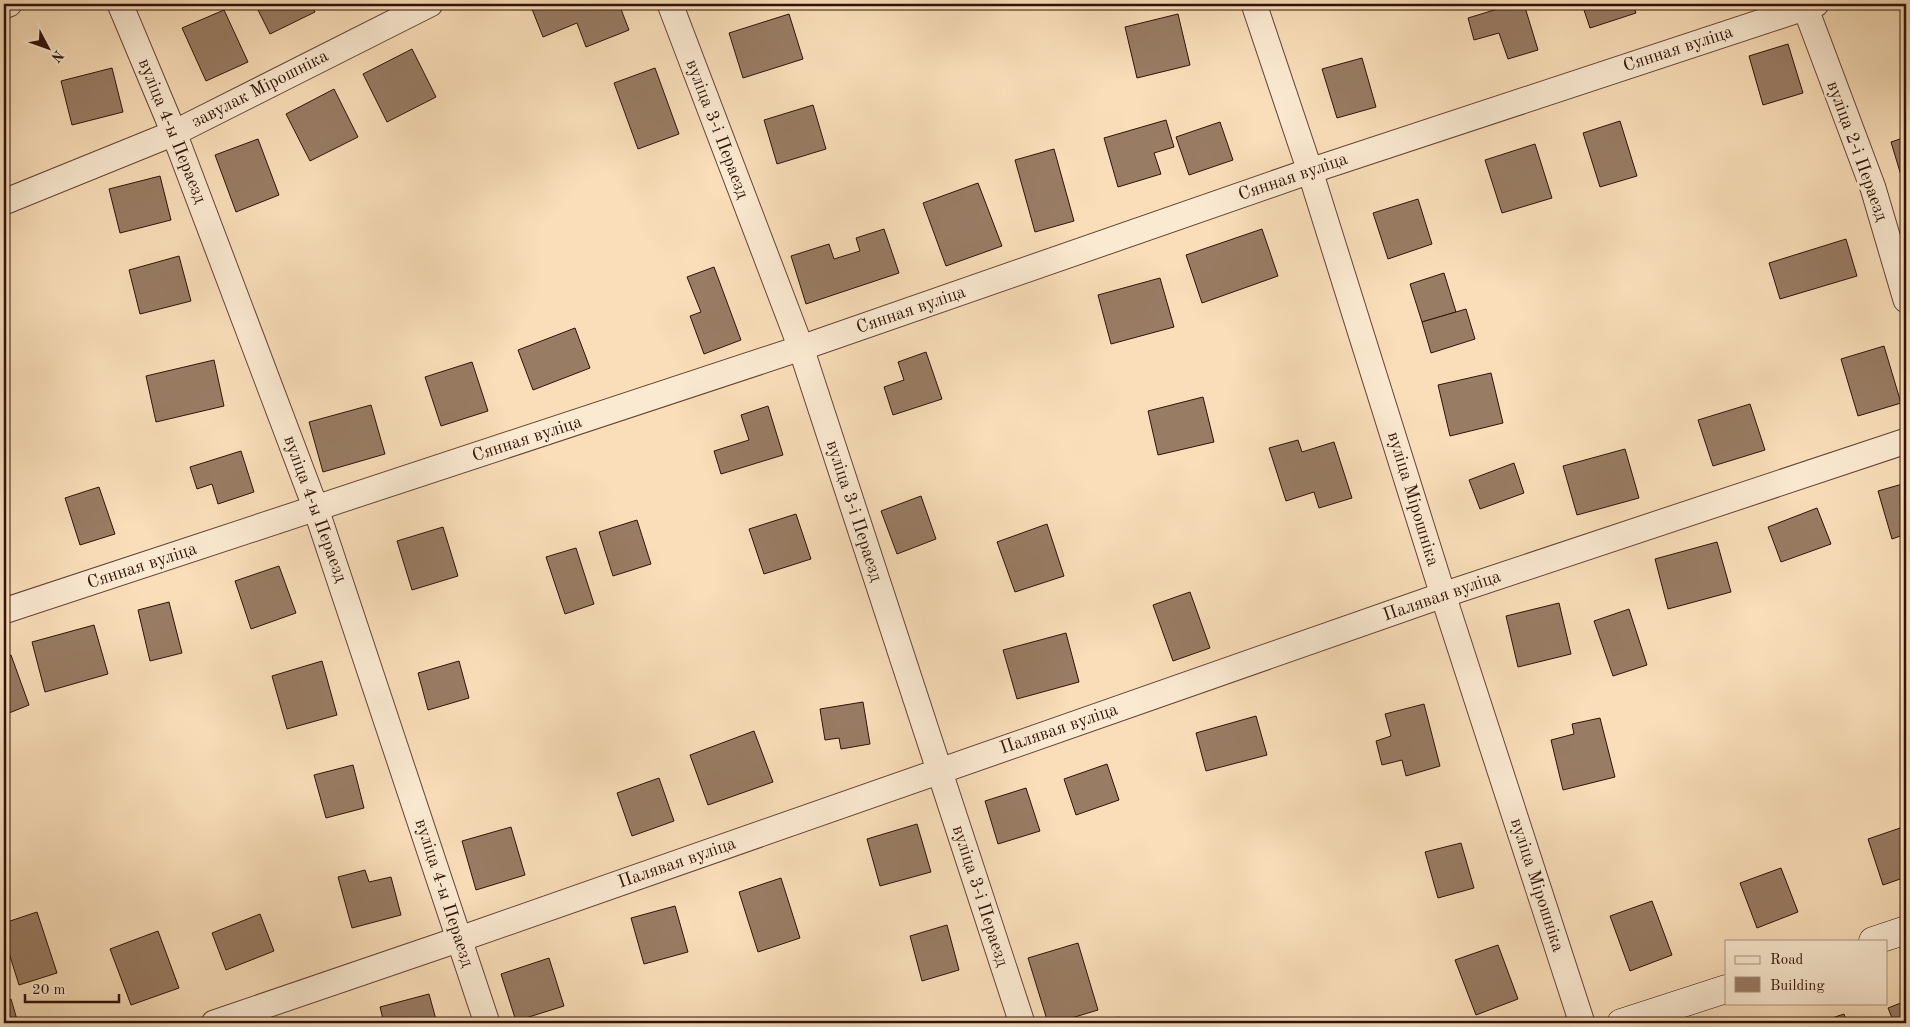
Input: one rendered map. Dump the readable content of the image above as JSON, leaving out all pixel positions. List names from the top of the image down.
{
  "streets": {
    "street": [
      "Сянная вуліца",
      "завулак Мірошніка",
      "вуліца 3-і Пераезд",
      "вуліца 4-ы Пераезд",
      "вуліца 2-і Пераезд",
      "вуліца Мірошніка",
      "Палявая вуліца"
    ]
  },
  "crossings": [
    ["Сянная вуліца", "вуліца 3-і Пераезд"],
    ["Сянная вуліца", "вуліца 4-ы Пераезд"],
    ["Сянная вуліца", "вуліца 2-і Пераезд"],
    ["Сянная вуліца", "вуліца Мірошніка"],
    ["завулак Мірошніка", "вуліца 4-ы Пераезд"],
    ["вуліца 3-і Пераезд", "Палявая вуліца"],
    ["вуліца 4-ы Пераезд", "Палявая вуліца"],
    ["вуліца Мірошніка", "Палявая вуліца"]
  ],
  "legend": ["Road", "Building"],
  "scale_bar": "20 m",
  "north": "bottom right"
}
